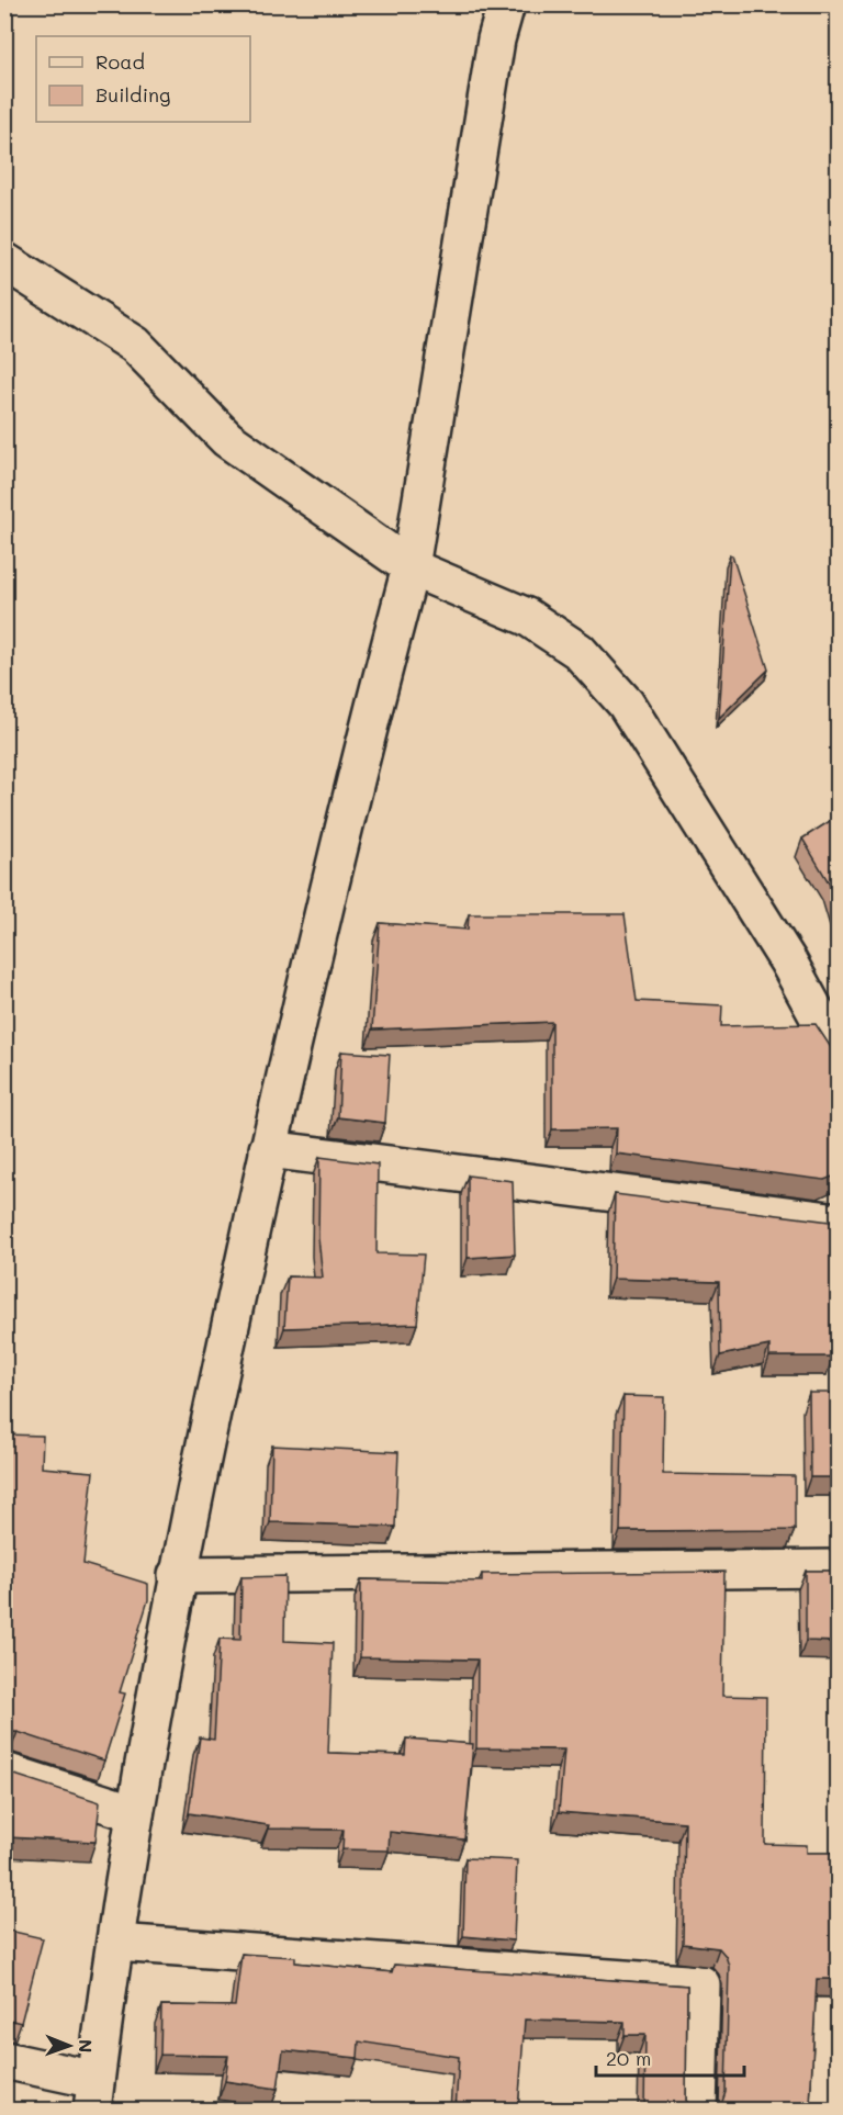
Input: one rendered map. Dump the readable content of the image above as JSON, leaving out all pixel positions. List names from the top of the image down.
{
  "legend": ["Road", "Building"],
  "scale_bar": "20 m",
  "north": "right"
}
